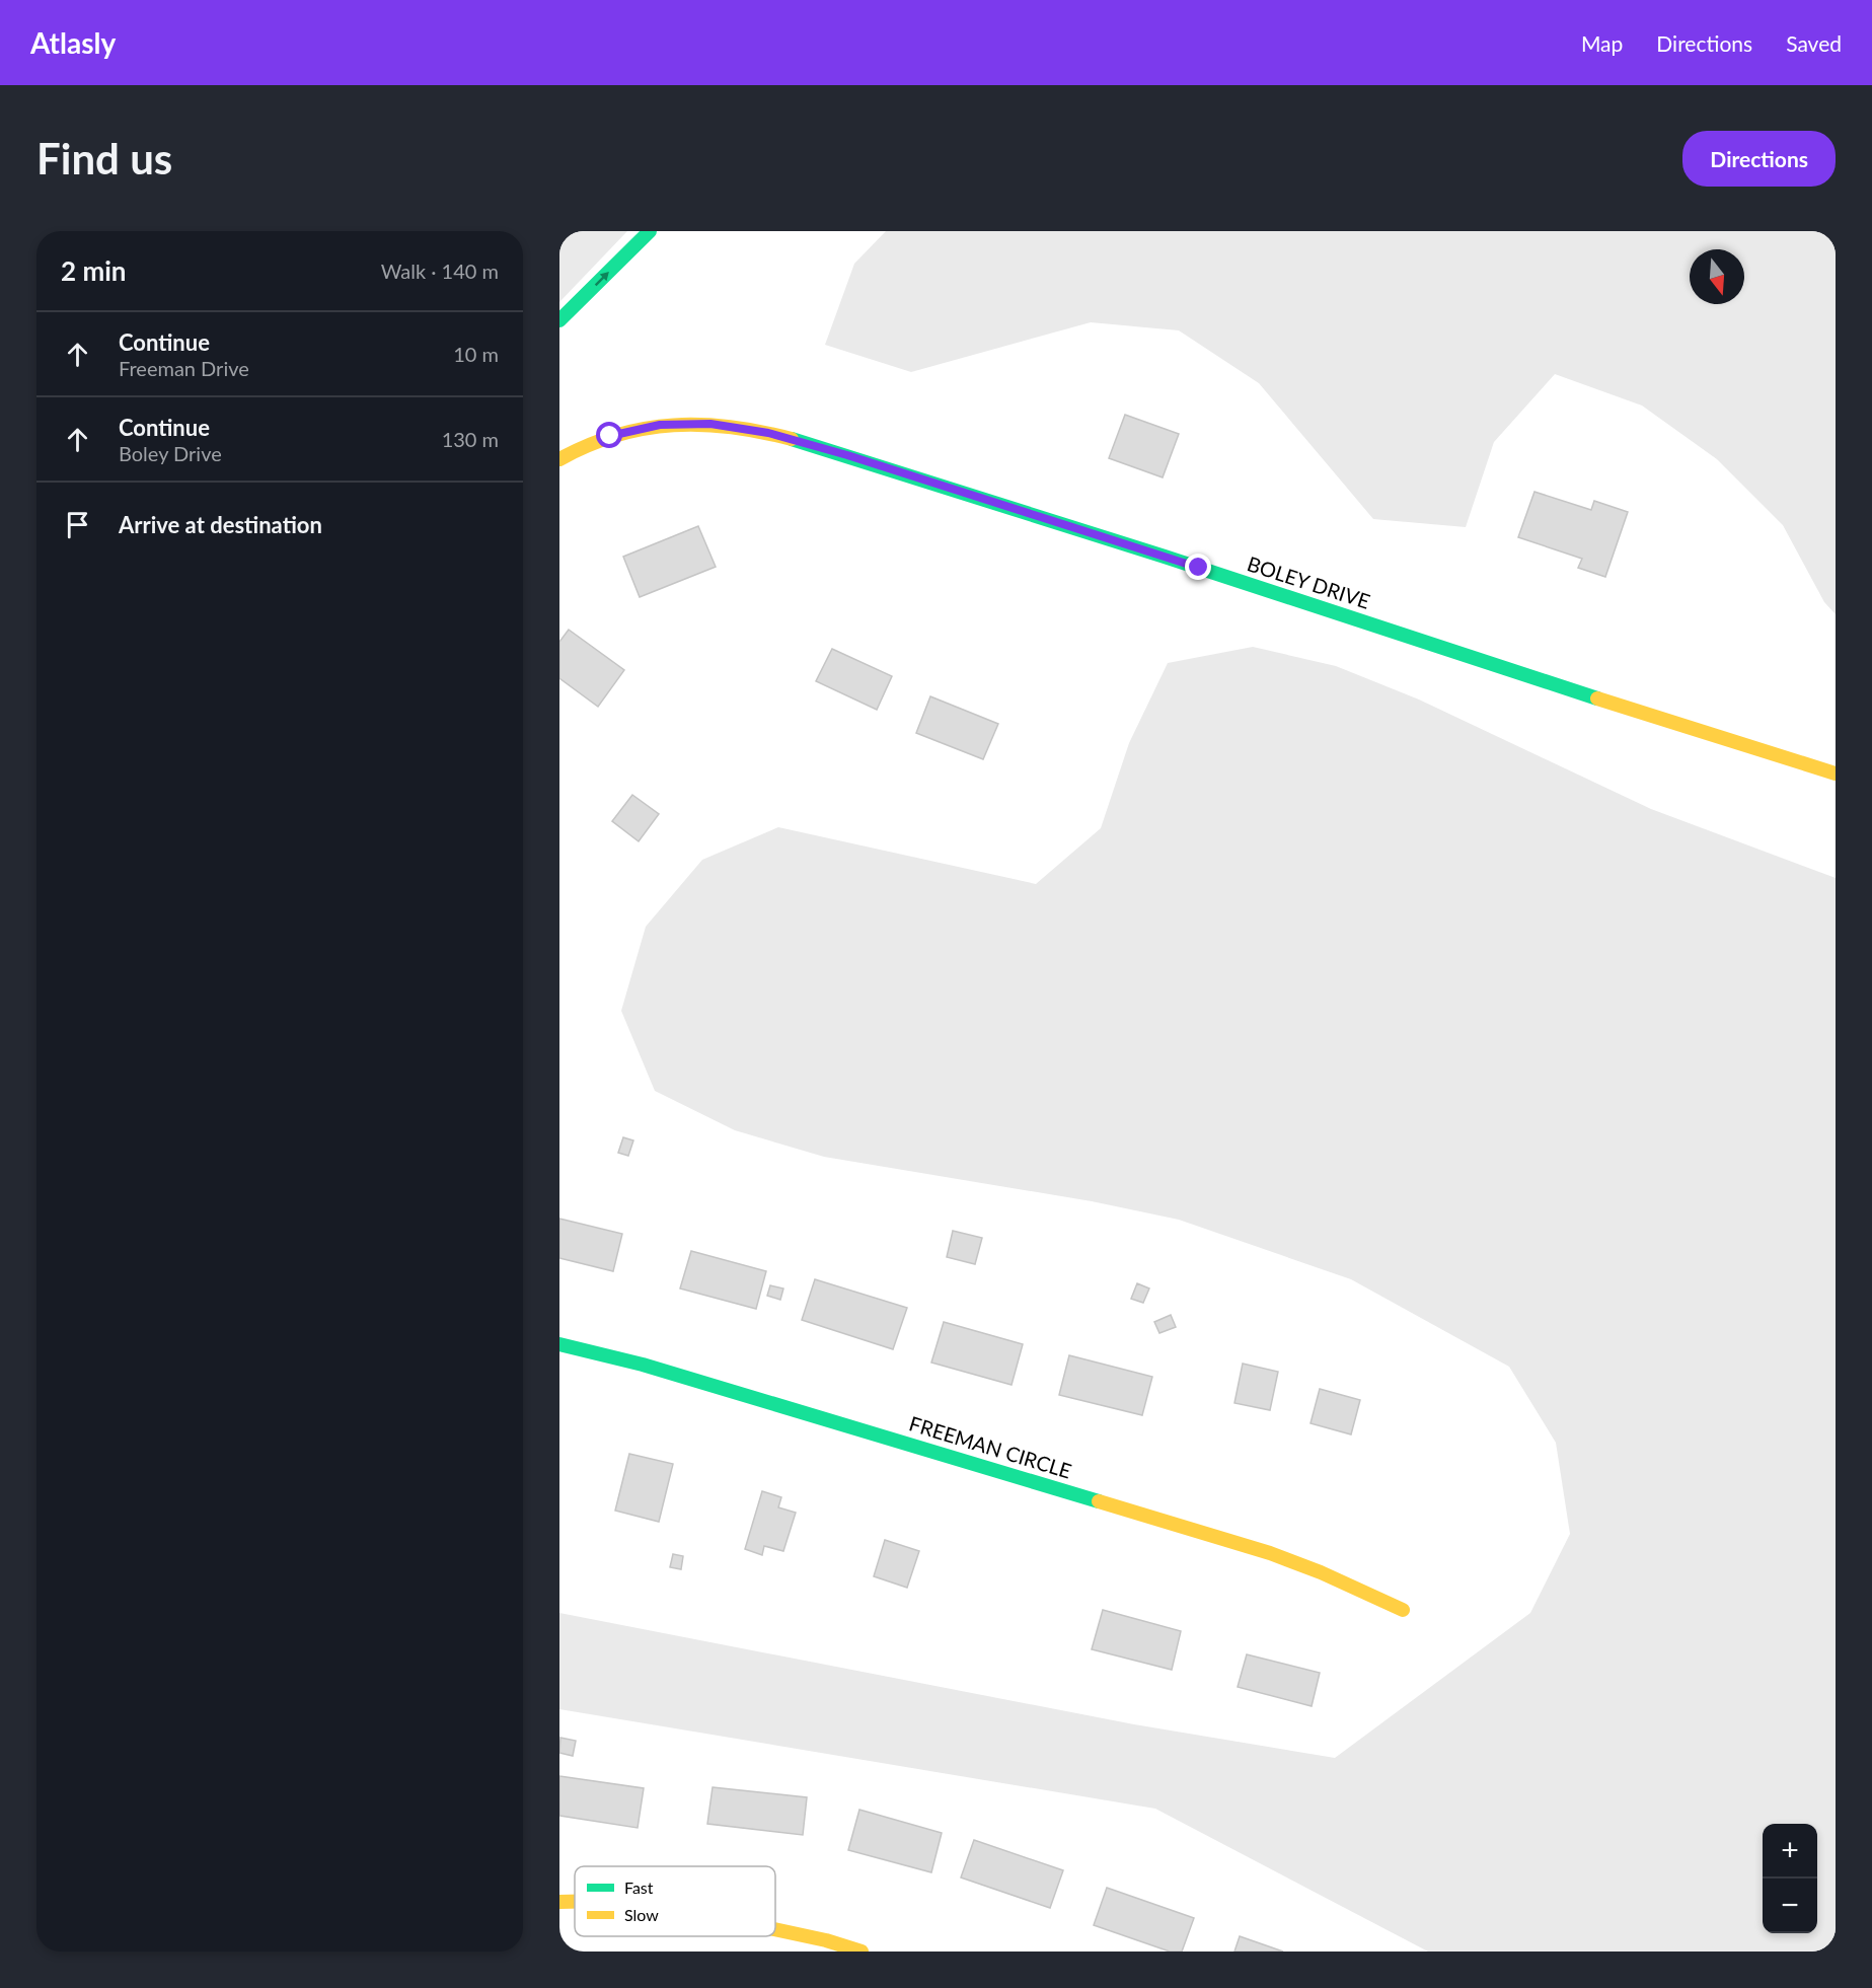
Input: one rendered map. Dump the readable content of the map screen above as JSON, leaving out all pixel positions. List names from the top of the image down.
{
  "streets": {
    "main road": ["BOLEY DRIVE", "FREEMAN CIRCLE"]
  },
  "legend": ["Fast", "Slow"],
  "north": "bottom",
  "page": {
    "header": "Atlasly",
    "nav": ["Map", "Directions", "Saved"],
    "buttons": "Directions",
    "title": "Find us",
    "heading": ["2 min", "Walk · 140 m"],
    "list": [
      ["Continue", "Freeman Drive", "10 m"],
      ["Continue", "Boley Drive", "130 m"],
      "Arrive at destination"
    ],
    "map_buttons": ["+", "−"]
  }
}
